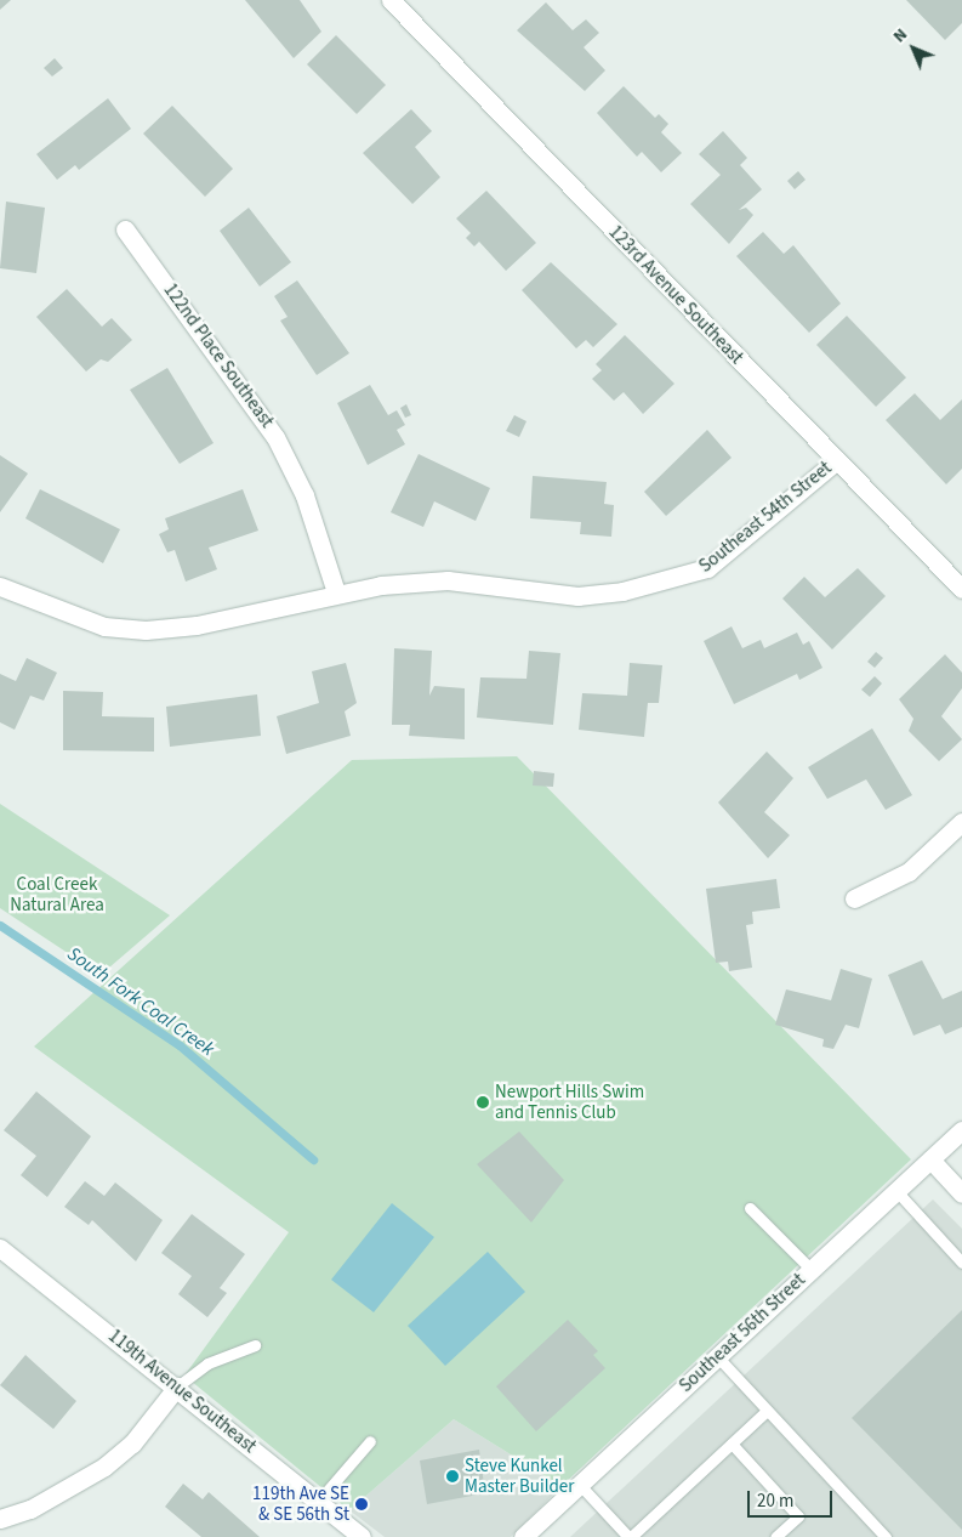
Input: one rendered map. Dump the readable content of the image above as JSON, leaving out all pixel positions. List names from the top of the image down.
{
  "streets": {
    "street": [
      "123rd Avenue Southeast",
      "122nd Place Southeast",
      "Southeast 54th Street",
      "Southeast 56th Street",
      "119th Avenue Southeast"
    ]
  },
  "crossings": [
    ["123rd Avenue Southeast", "Southeast 54th Street"],
    ["122nd Place Southeast", "Southeast 54th Street"]
  ],
  "water": ["South Fork Coal Creek"],
  "parks": ["Coal Creek Natural Area"],
  "places": ["Newport Hills Swim and Tennis Club", "Steve Kunkel Master Builder", "119th Ave SE & SE 56th St"],
  "scale_bar": "20 m",
  "north": "top left"
}
